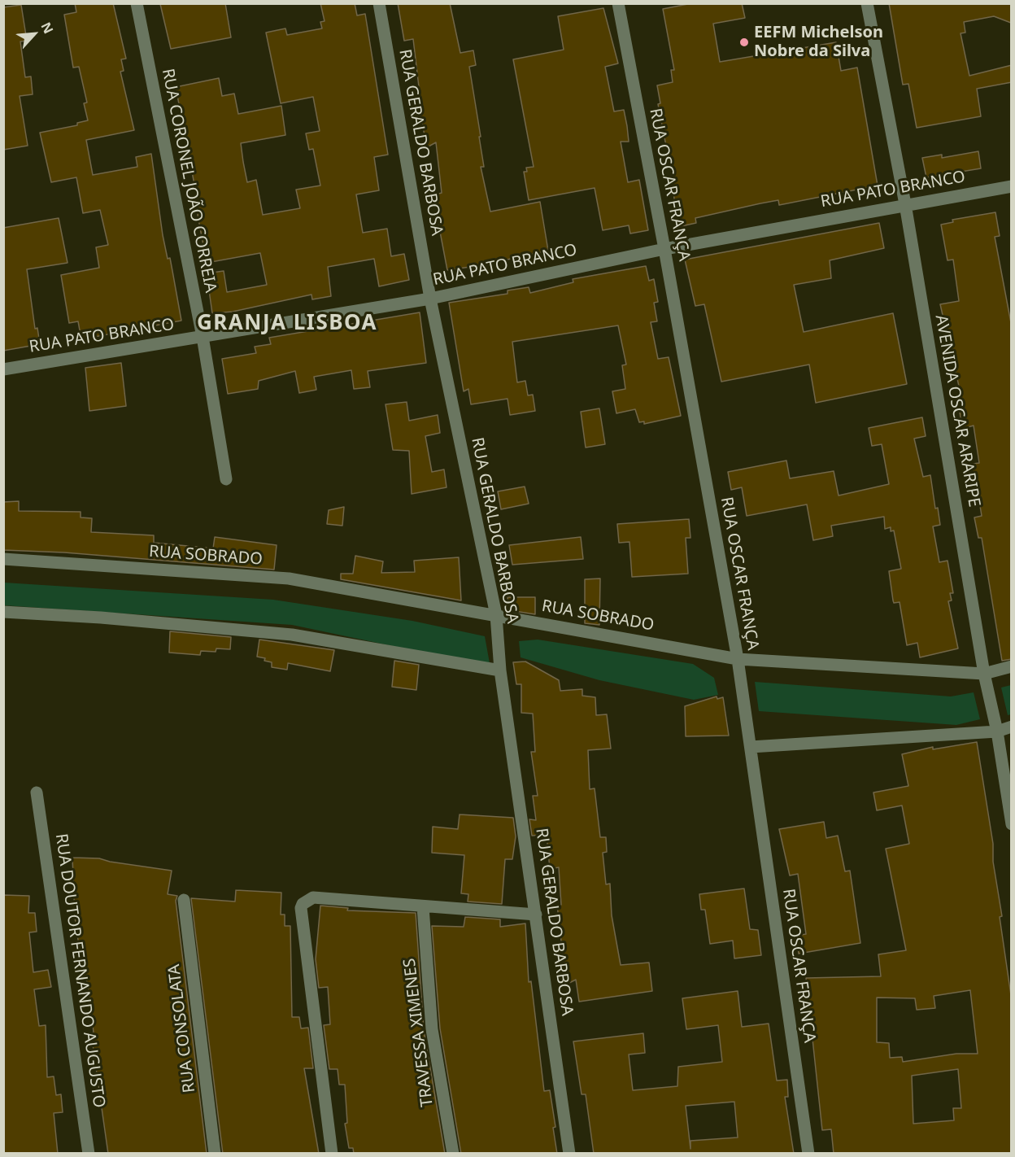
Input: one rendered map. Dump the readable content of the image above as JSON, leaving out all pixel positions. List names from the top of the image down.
{
  "streets": {
    "street": [
      "RUA GERALDO BARBOSA",
      "RUA CORONEL JOÃO CORREIA",
      "RUA OSCAR FRANÇA",
      "RUA PATO BRANCO",
      "AVENIDA OSCAR ARARIPE",
      "RUA SOBRADO",
      "RUA DOUTOR FERNANDO AUGUSTO",
      "RUA CONSOLATA",
      "TRAVESSA XIMENES"
    ]
  },
  "crossings": [
    ["RUA GERALDO BARBOSA", "RUA PATO BRANCO"],
    ["RUA GERALDO BARBOSA", "RUA SOBRADO"],
    ["RUA CORONEL JOÃO CORREIA", "RUA PATO BRANCO"],
    ["RUA OSCAR FRANÇA", "RUA PATO BRANCO"],
    ["RUA OSCAR FRANÇA", "RUA SOBRADO"],
    ["RUA PATO BRANCO", "AVENIDA OSCAR ARARIPE"],
    ["AVENIDA OSCAR ARARIPE", "RUA SOBRADO"]
  ],
  "districts": ["GRANJA LISBOA"],
  "places": ["EEFM Michelson Nobre da Silva"],
  "north": "top right"
}
